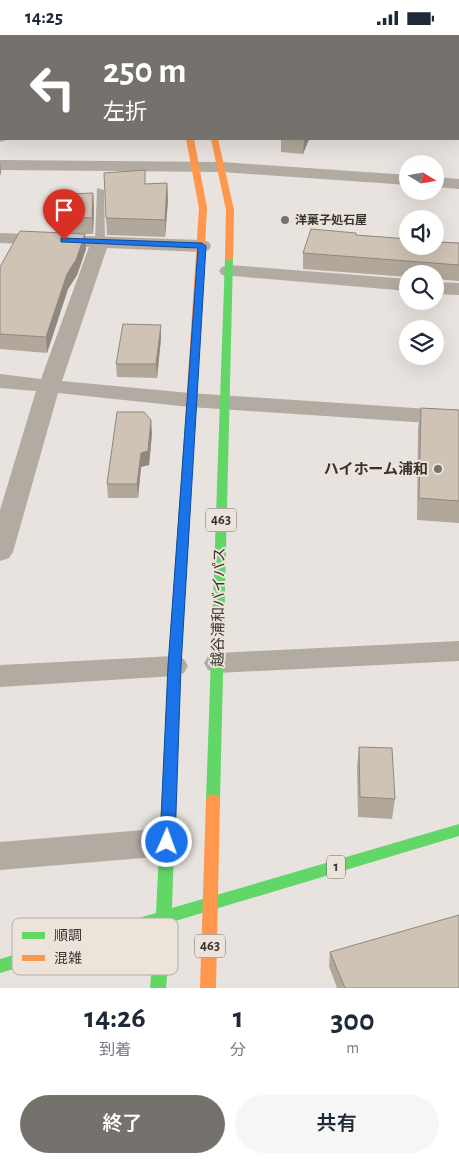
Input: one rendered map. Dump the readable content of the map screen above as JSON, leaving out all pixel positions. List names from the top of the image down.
{
  "streets": {
    "main road": ["463", "越谷浦和バイパス", "1"]
  },
  "crossings": [
    ["463", "1"],
    ["越谷浦和バイパス", "1"]
  ],
  "places": ["洋菓子処石屋", "ハイホーム浦和"],
  "legend": ["順調", "混雑"],
  "north": "right",
  "page": {
    "status": "14:25",
    "turn": ["250 m", "左折"],
    "eta": [
      "14:26",
      "到着",
      "1",
      "分",
      "300",
      "m"
    ],
    "buttons": ["終了", "共有"]
  }
}
